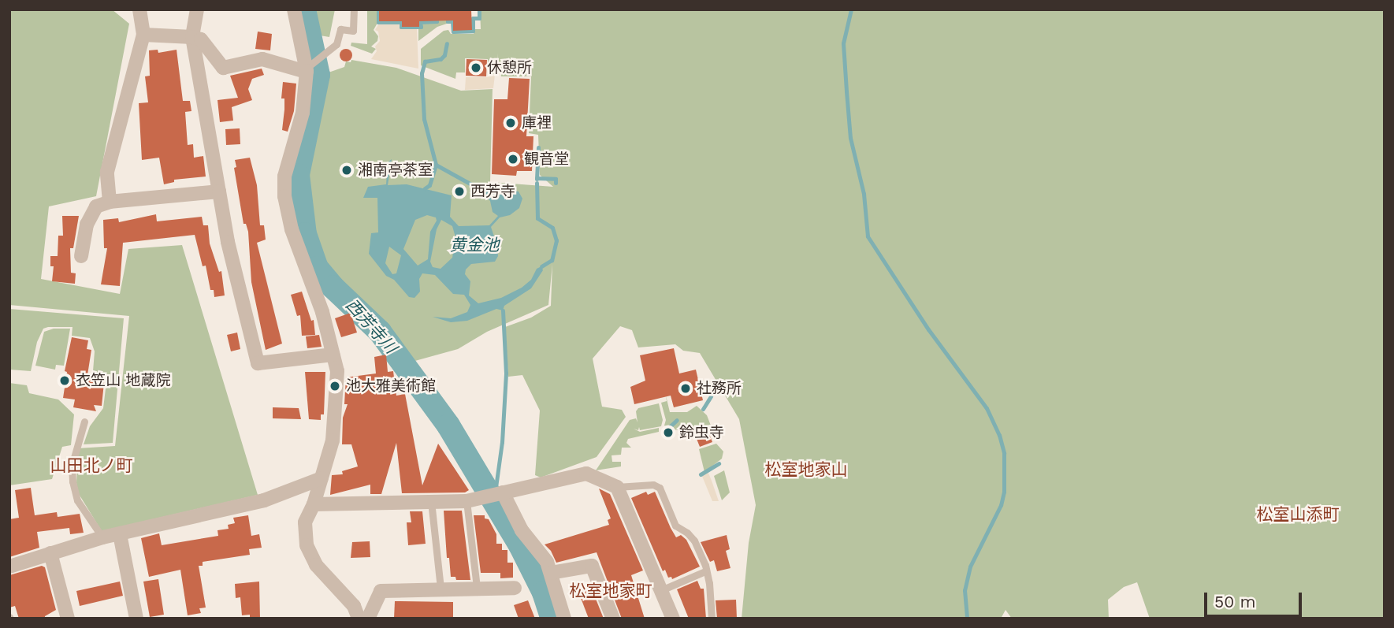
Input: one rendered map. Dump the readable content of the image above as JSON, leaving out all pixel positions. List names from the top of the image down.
{
  "districts": [
    "山田北ノ町",
    "松室地家山",
    "松室山添町",
    "松室地家町"
  ],
  "water": ["黄金池", "西芳寺川"],
  "places": [
    "休憩所",
    "庫裡",
    "観音堂",
    "湘南亭茶室",
    "西芳寺",
    "衣笠山 地蔵院",
    "池大雅美術館",
    "社務所",
    "鈴虫寺"
  ],
  "scale_bar": "50 m"
}
